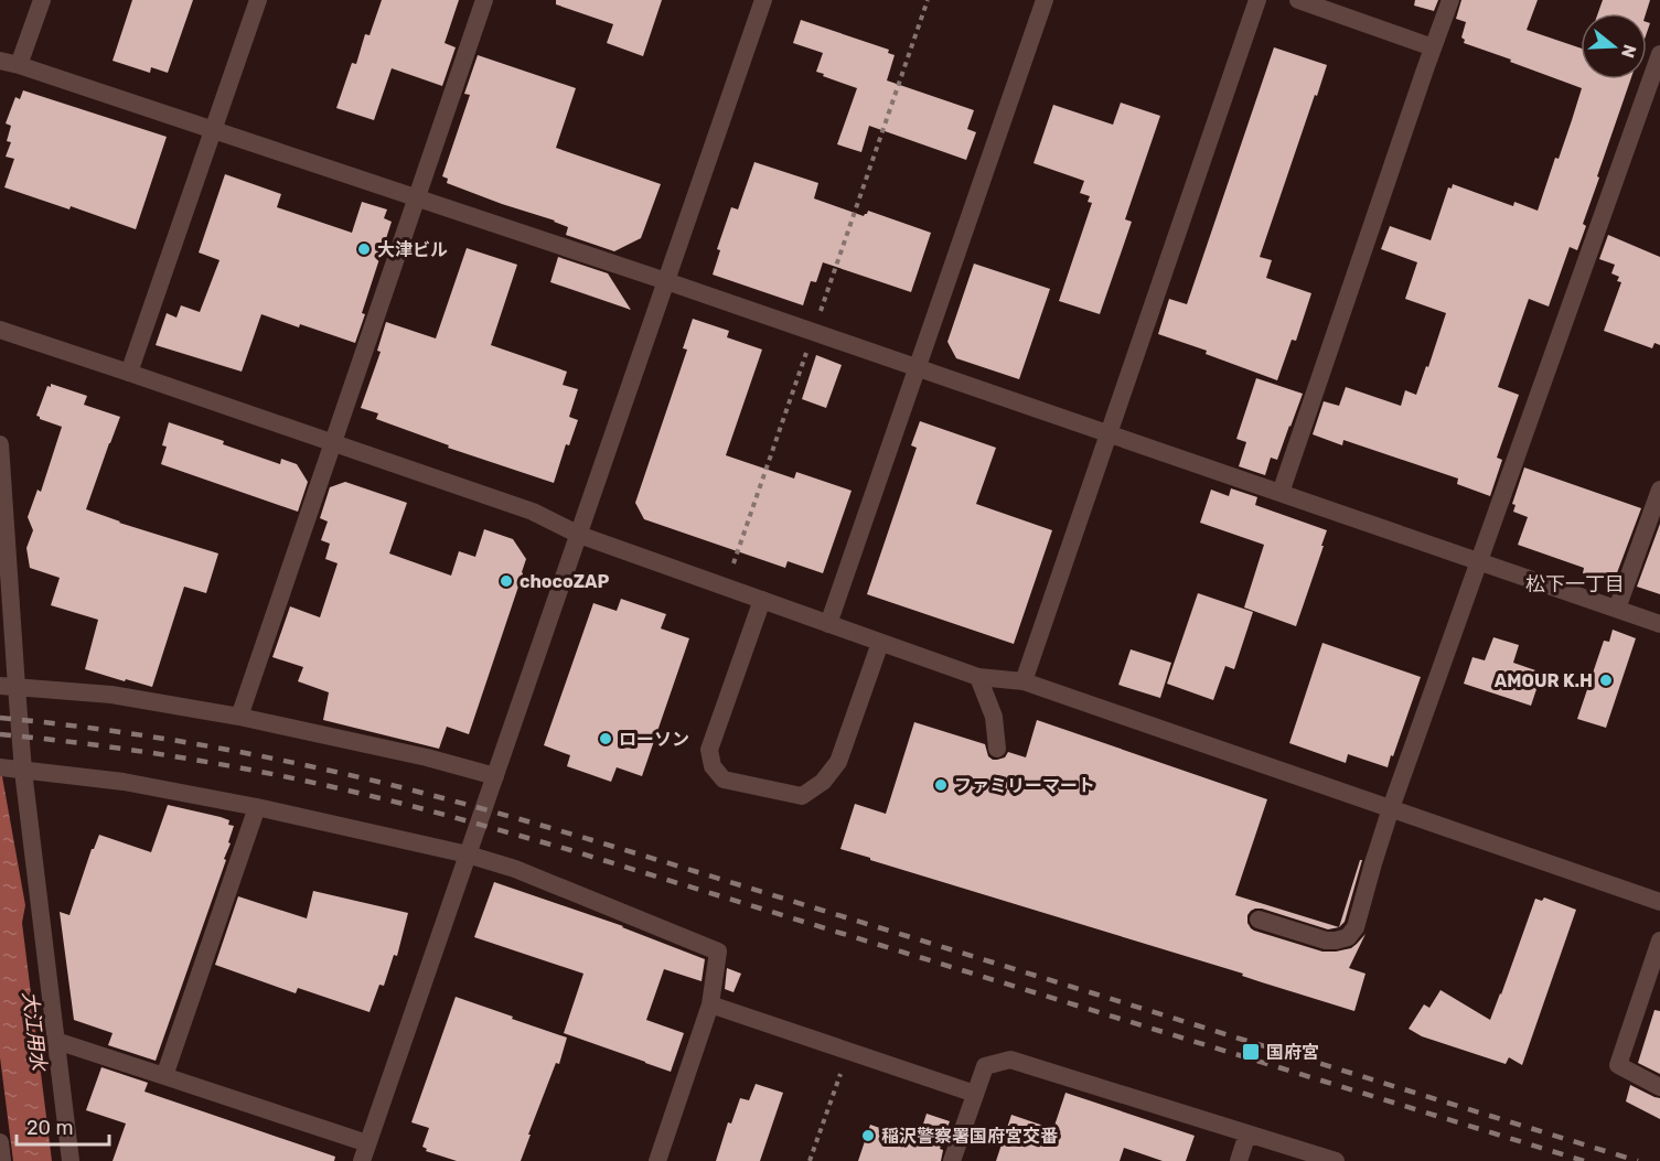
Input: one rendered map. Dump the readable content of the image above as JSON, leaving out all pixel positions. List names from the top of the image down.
{
  "districts": ["松下一丁目"],
  "water": ["大江用水"],
  "places": {
    "other": [
      "大津ビル",
      "chocoZAP",
      "AMOUR K.H",
      "ローソン",
      "ファミリーマート",
      "稲沢警察署国府宮交番"
    ],
    "transit": ["国府宮"]
  },
  "scale_bar": "20 m",
  "north": "right"
}
